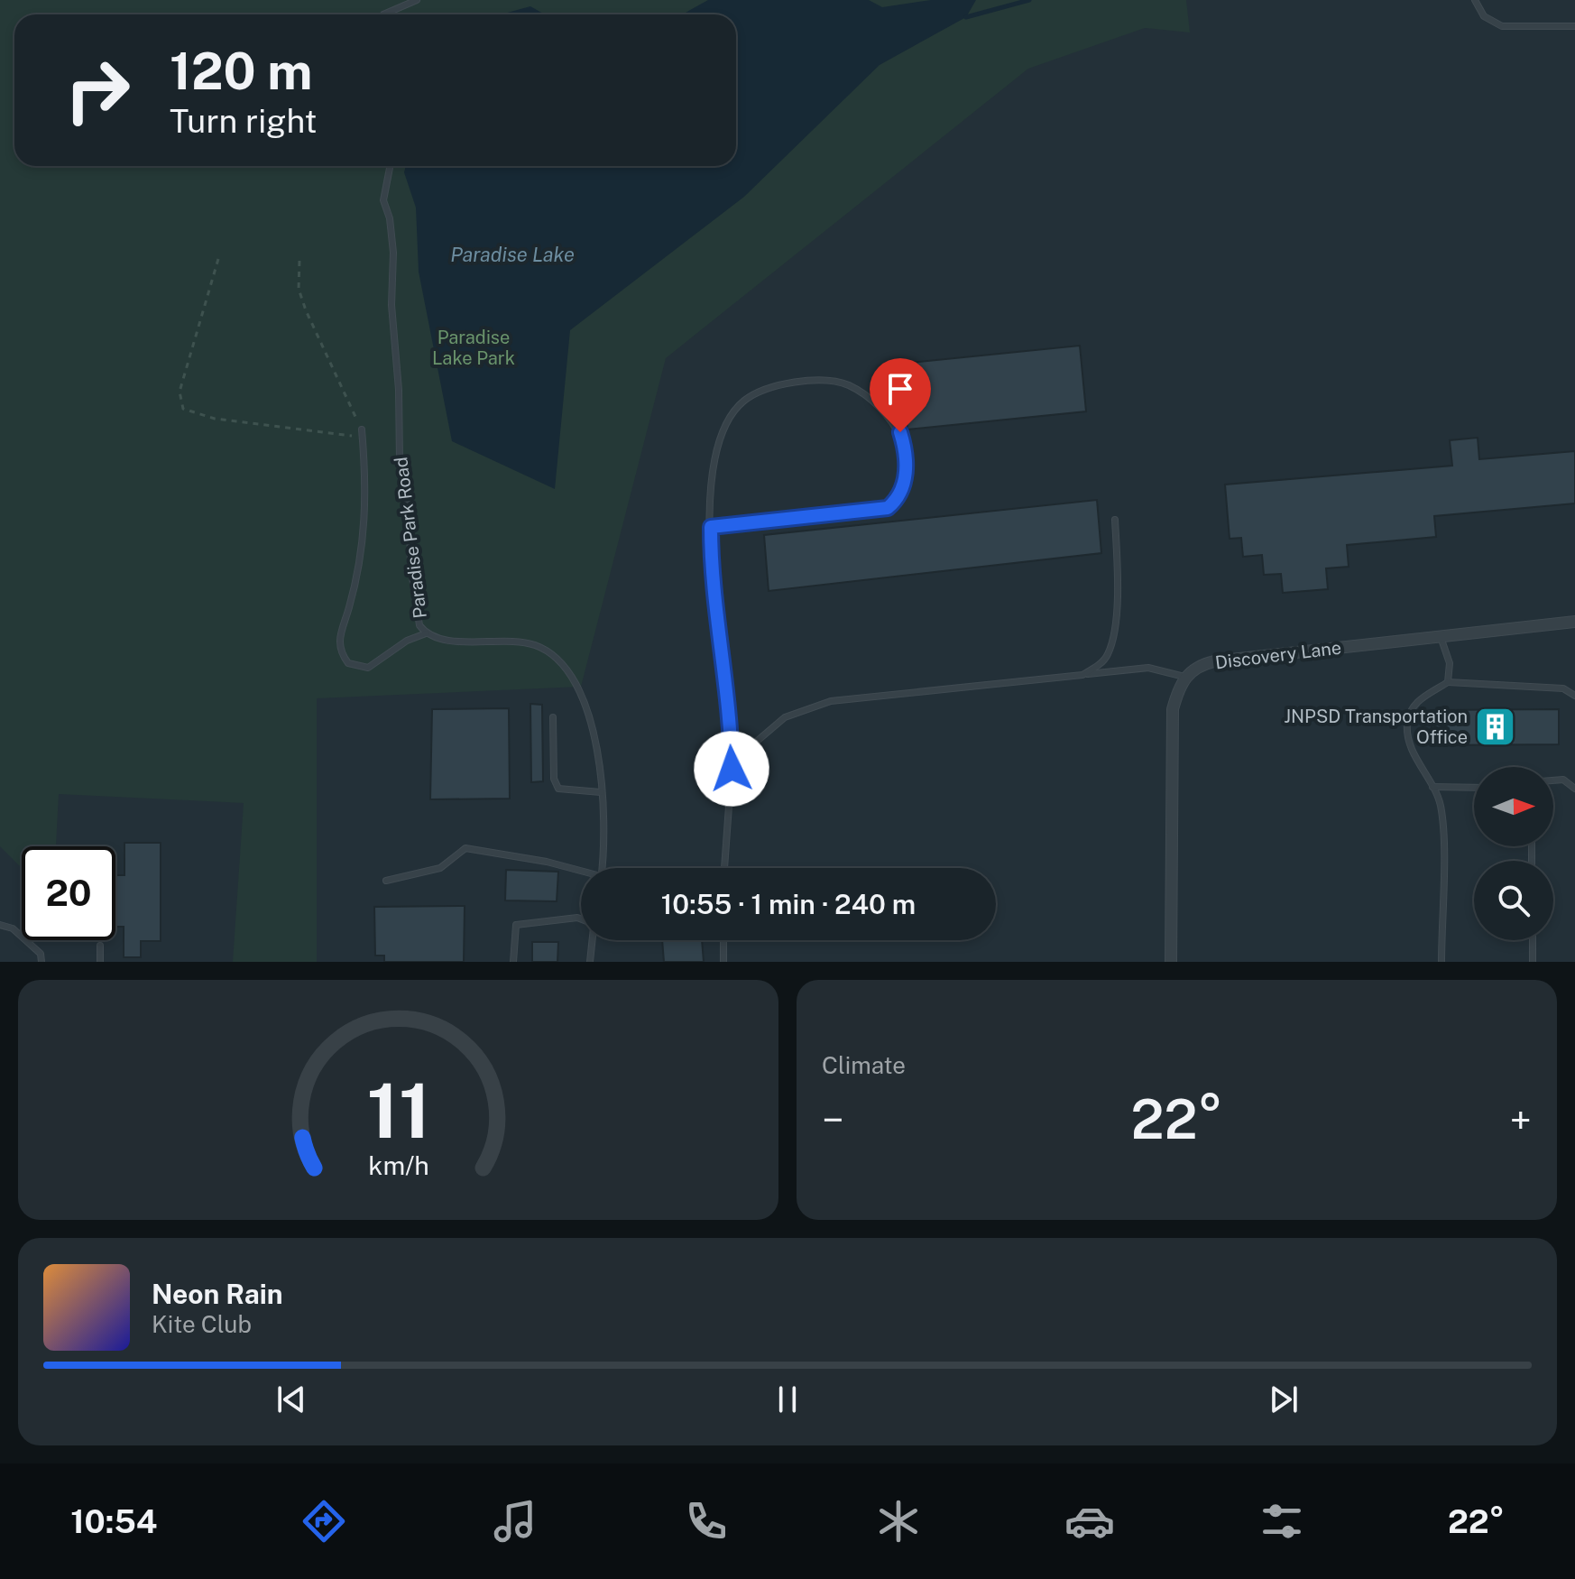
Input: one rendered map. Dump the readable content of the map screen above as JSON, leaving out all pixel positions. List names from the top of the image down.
{
  "streets": {
    "street": ["Discovery Lane"],
    "lane": ["Paradise Park Road"]
  },
  "water": ["Paradise Lake"],
  "parks": ["Paradise Lake Park"],
  "places": {
    "building": ["JNPSD Transportation Office"]
  },
  "north": "right",
  "page": {
    "turn": ["120 m", "Turn right"],
    "limit": "20",
    "trip": "10:55 · 1 min · 240 m",
    "tile": "Climate",
    "heat": ["−", "22°", "+"],
    "song": ["Neon Rain", "Kite Club"],
    "tabs": ["10:54", "22°"],
    "gauge": ["11", "km/h"]
  }
}
